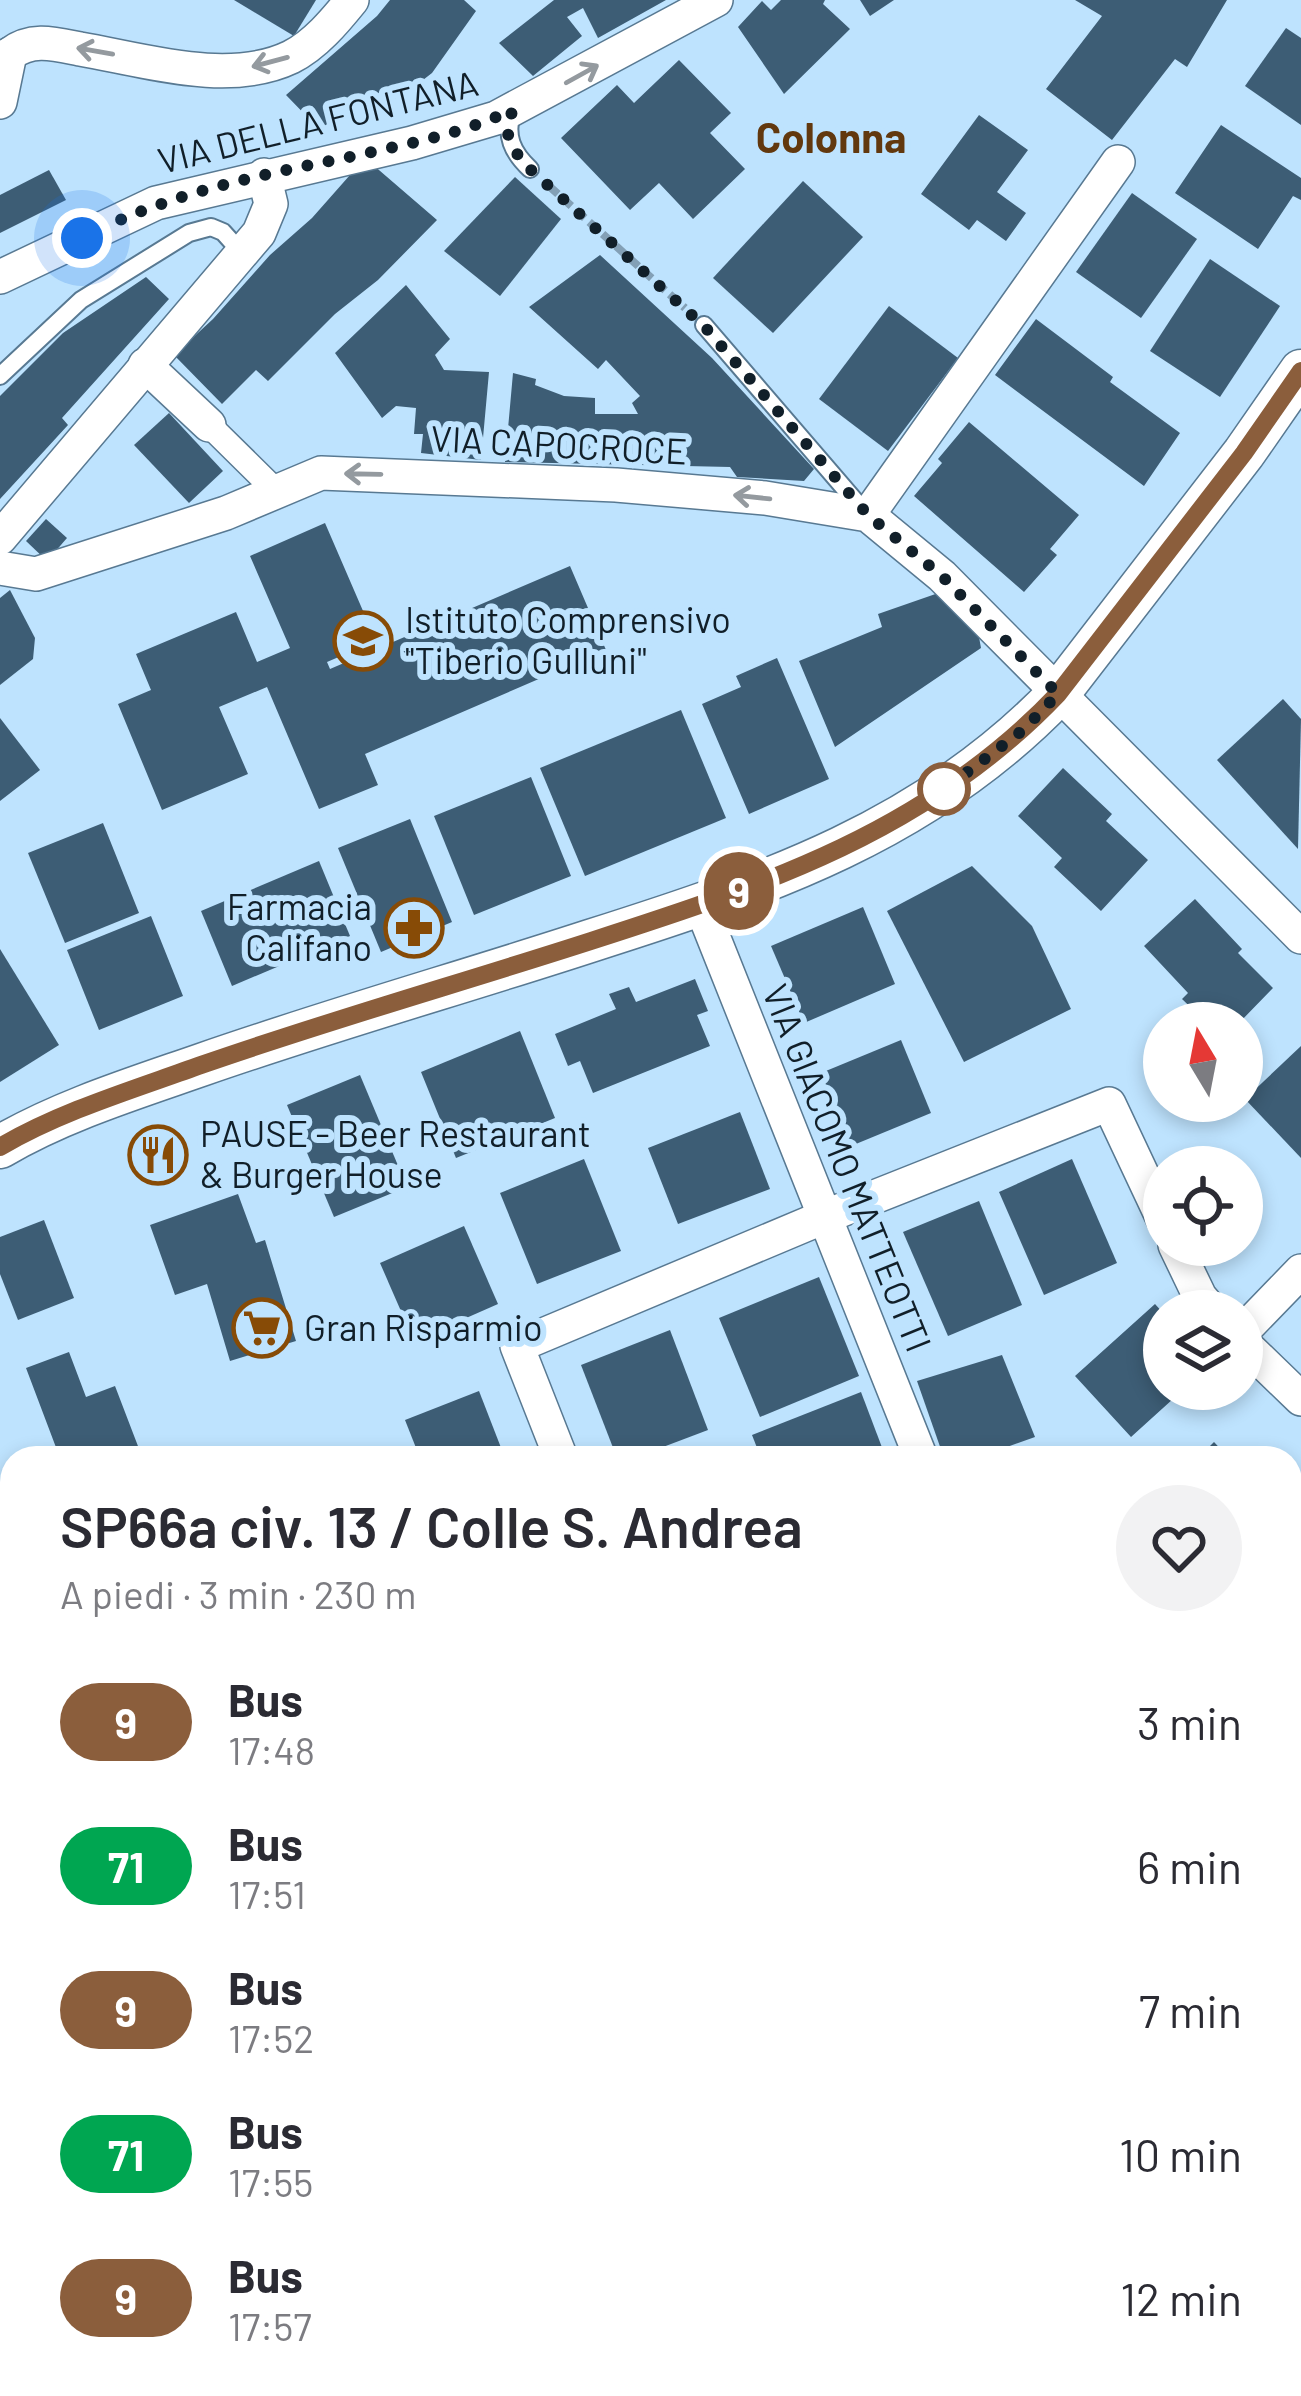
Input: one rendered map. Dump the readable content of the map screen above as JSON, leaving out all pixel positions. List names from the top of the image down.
{
  "streets": {
    "street": ["VIA DELLA FONTANA", "VIA CAPOCROCE", "VIA GIACOMO MATTEOTTI"]
  },
  "one_way": ["VIA CAPOCROCE"],
  "districts": ["Colonna"],
  "places": {
    "school or university": ["Istituto Comprensivo \"Tiberio Gulluni\""],
    "pharmacy": ["Farmacia Califano"],
    "restaurant": ["PAUSE - Beer Restaurant & Burger House"],
    "supermarket": ["Gran Risparmio"]
  },
  "lines": ["bus line 9"],
  "north": "top",
  "page": {
    "on_map": "9",
    "heading": ["SP66a civ. 13 / Colle S. Andrea", "A piedi · 3 min · 230 m"],
    "list": [
      {
        "mark": "9",
        "name": "Bus",
        "note": "17:48",
        "value": "3 min"
      },
      {
        "mark": "71",
        "name": "Bus",
        "note": "17:51",
        "value": "6 min"
      },
      {
        "mark": "9",
        "name": "Bus",
        "note": "17:52",
        "value": "7 min"
      },
      {
        "mark": "71",
        "name": "Bus",
        "note": "17:55",
        "value": "10 min"
      },
      {
        "mark": "9",
        "name": "Bus",
        "note": "17:57",
        "value": "12 min"
      }
    ]
  }
}
